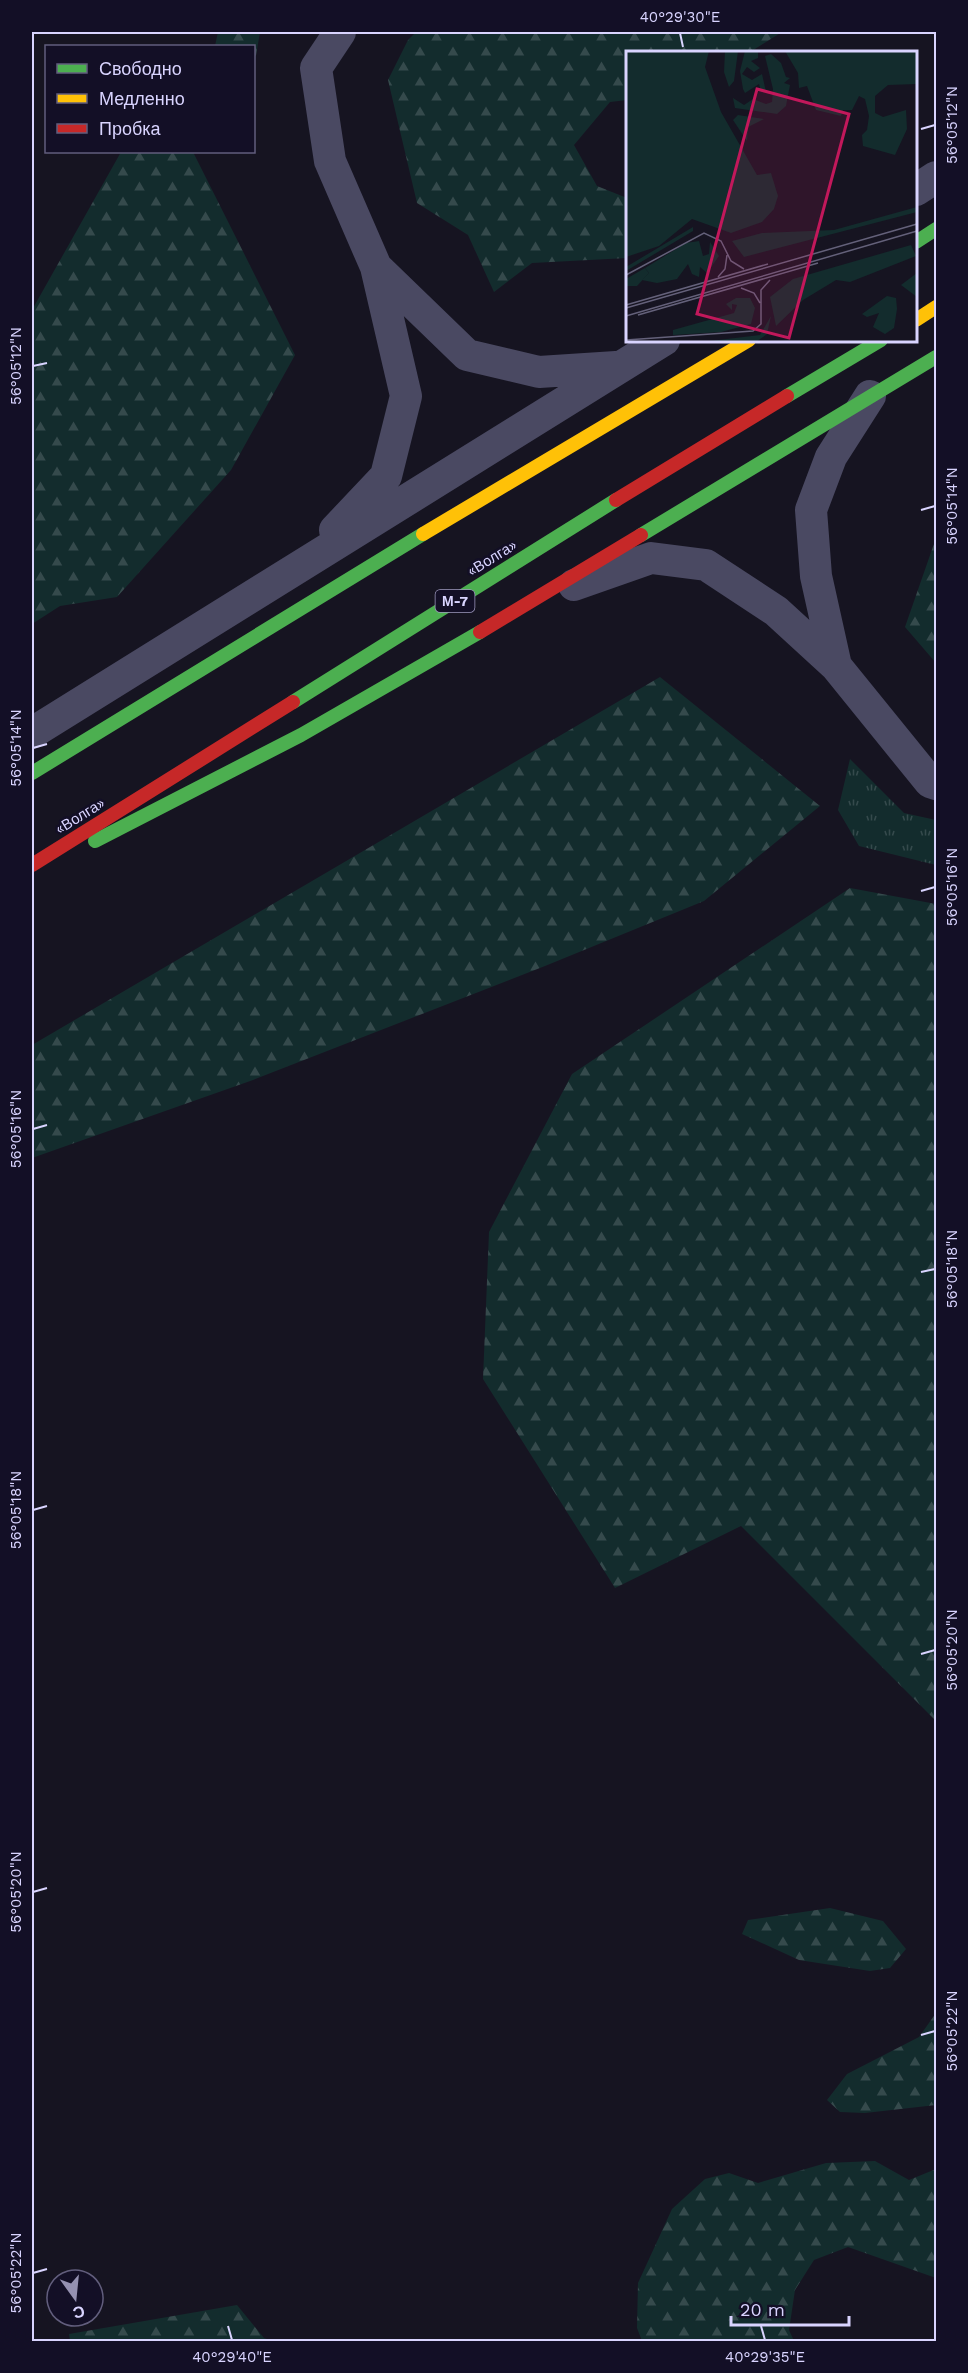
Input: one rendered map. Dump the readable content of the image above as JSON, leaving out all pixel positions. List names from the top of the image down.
{
  "streets": {
    "main road": ["«Волга»", "М-7"]
  },
  "legend": ["Свободно", "Медленно", "Пробка"],
  "scale_bar": "20 m",
  "north": "bottom",
  "coordinates": [
    "40°29'30\"E",
    "56°05'12\"N",
    "56°05'14\"N",
    "56°05'16\"N",
    "56°05'18\"N",
    "56°05'20\"N",
    "56°05'22\"N",
    "40°29'40\"E",
    "40°29'35\"E"
  ]
}
